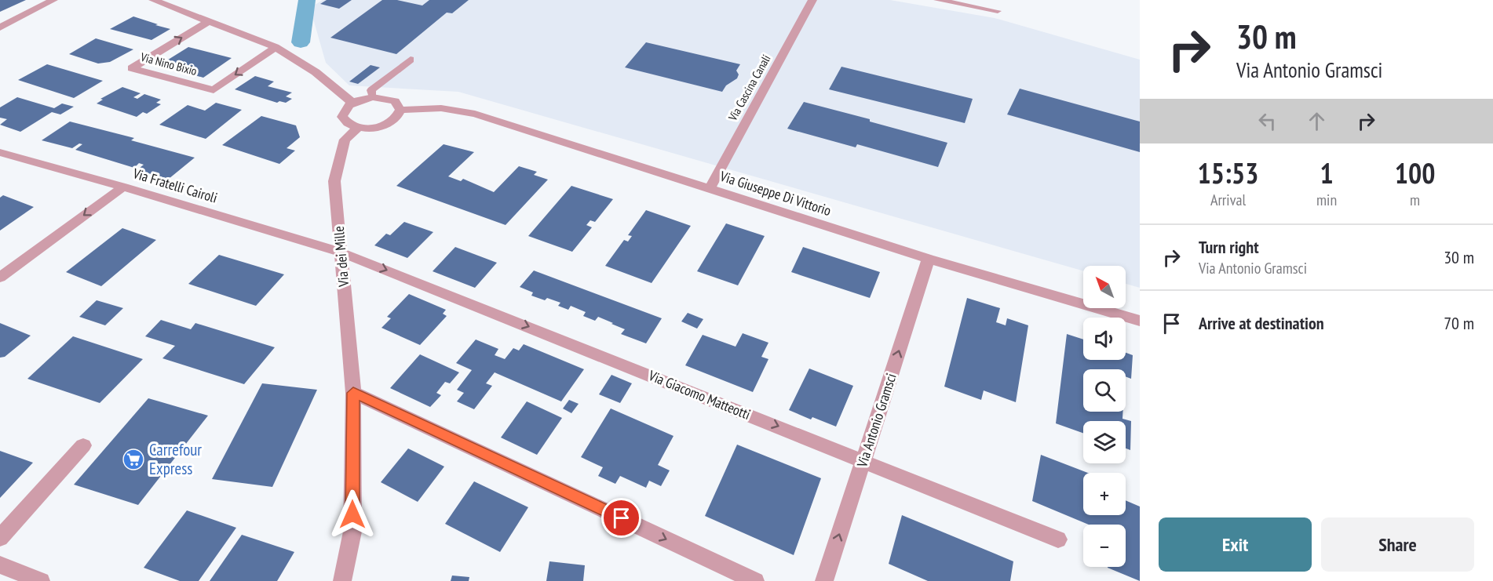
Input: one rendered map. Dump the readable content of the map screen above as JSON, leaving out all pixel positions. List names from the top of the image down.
{
  "streets": {
    "street": [
      "Via Nino Bixio",
      "Via Cascina Canali",
      "Via Fratelli Cairoli",
      "Via Giuseppe Di Vittorio",
      "Via dei Mille",
      "Via Giacomo Matteotti",
      "Via Antonio Gramsci"
    ]
  },
  "crossings": [
    ["Via Cascina Canali", "Via Giuseppe Di Vittorio"],
    ["Via Fratelli Cairoli", "Via dei Mille"],
    ["Via Fratelli Cairoli", "Via Giacomo Matteotti"],
    ["Via Giuseppe Di Vittorio", "Via Antonio Gramsci"],
    ["Via dei Mille", "Via Giacomo Matteotti"],
    ["Via Giacomo Matteotti", "Via Antonio Gramsci"]
  ],
  "one_way": ["Via Giacomo Matteotti", "Via Antonio Gramsci"],
  "places": {
    "supermarket": ["Carrefour Express"]
  },
  "north": "top left",
  "page": {
    "turn": ["30 m", "Via Antonio Gramsci"],
    "eta": [
      "15:53",
      "Arrival",
      "1",
      "min",
      "100",
      "m"
    ],
    "list": [
      {
        "name": "Turn right",
        "note": "Via Antonio Gramsci",
        "value": "30 m"
      },
      {
        "name": "Arrive at destination",
        "value": "70 m"
      }
    ],
    "map_buttons": ["+", "−"],
    "buttons": ["Exit", "Share"]
  }
}
